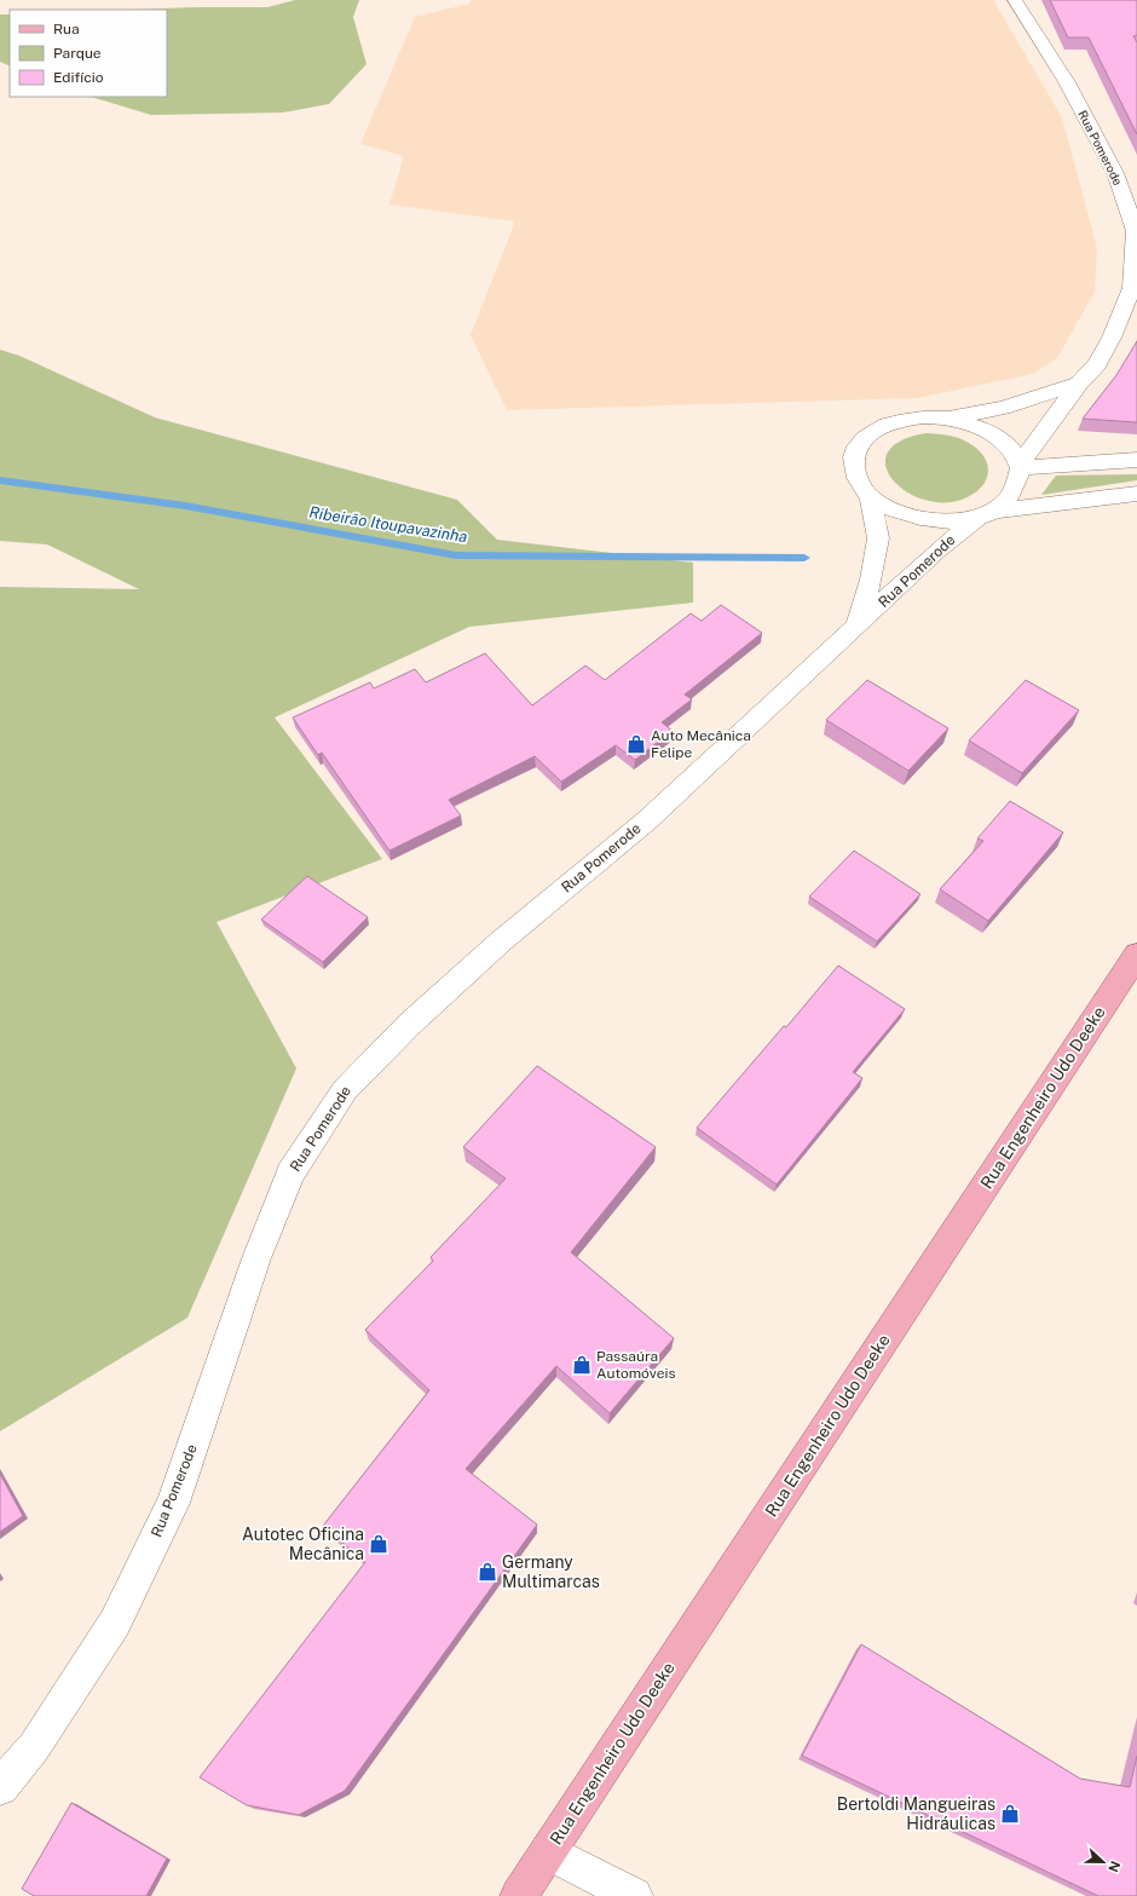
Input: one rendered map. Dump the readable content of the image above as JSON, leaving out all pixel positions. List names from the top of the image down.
{
  "streets": {
    "main road": ["Rua Engenheiro Udo Deeke"],
    "street": ["Rua Pomerode"]
  },
  "water": ["Ribeirão Itoupavazinha"],
  "places": {
    "shop": [
      "Auto Mecânica Felipe",
      "Passaúra Automóveis",
      "Autotec Oficina Mecânica",
      "Germany Multimarcas",
      "Bertoldi Mangueiras Hidráulicas"
    ]
  },
  "legend": ["Rua", "Parque", "Edifício"],
  "north": "right"
}
